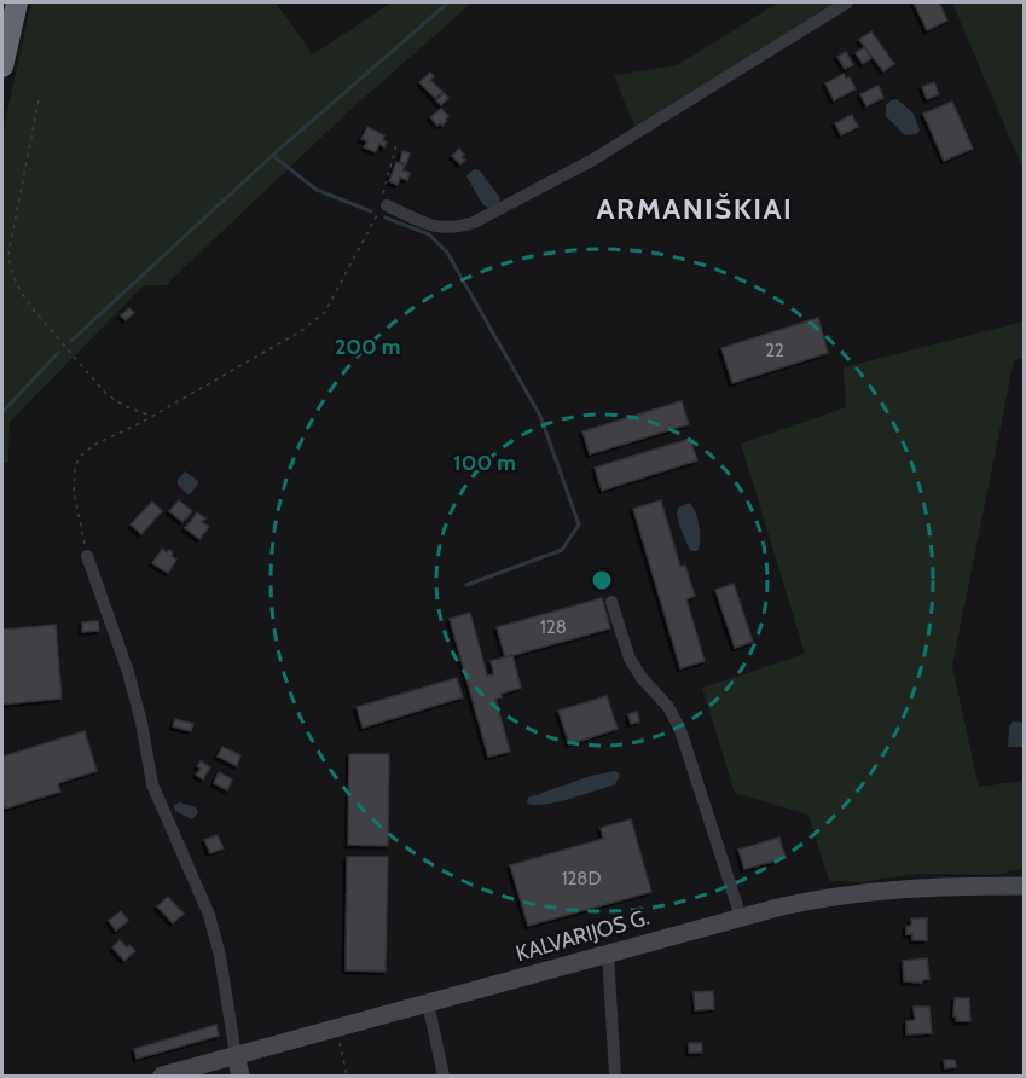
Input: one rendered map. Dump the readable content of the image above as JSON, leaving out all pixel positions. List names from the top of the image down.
{
  "streets": {
    "main road": ["KALVARIJOS G."]
  },
  "districts": ["ARMANIŠKIAI"],
  "house_numbers": ["22", "128", "128D"],
  "rings": ["200 m", "100 m"]
}
